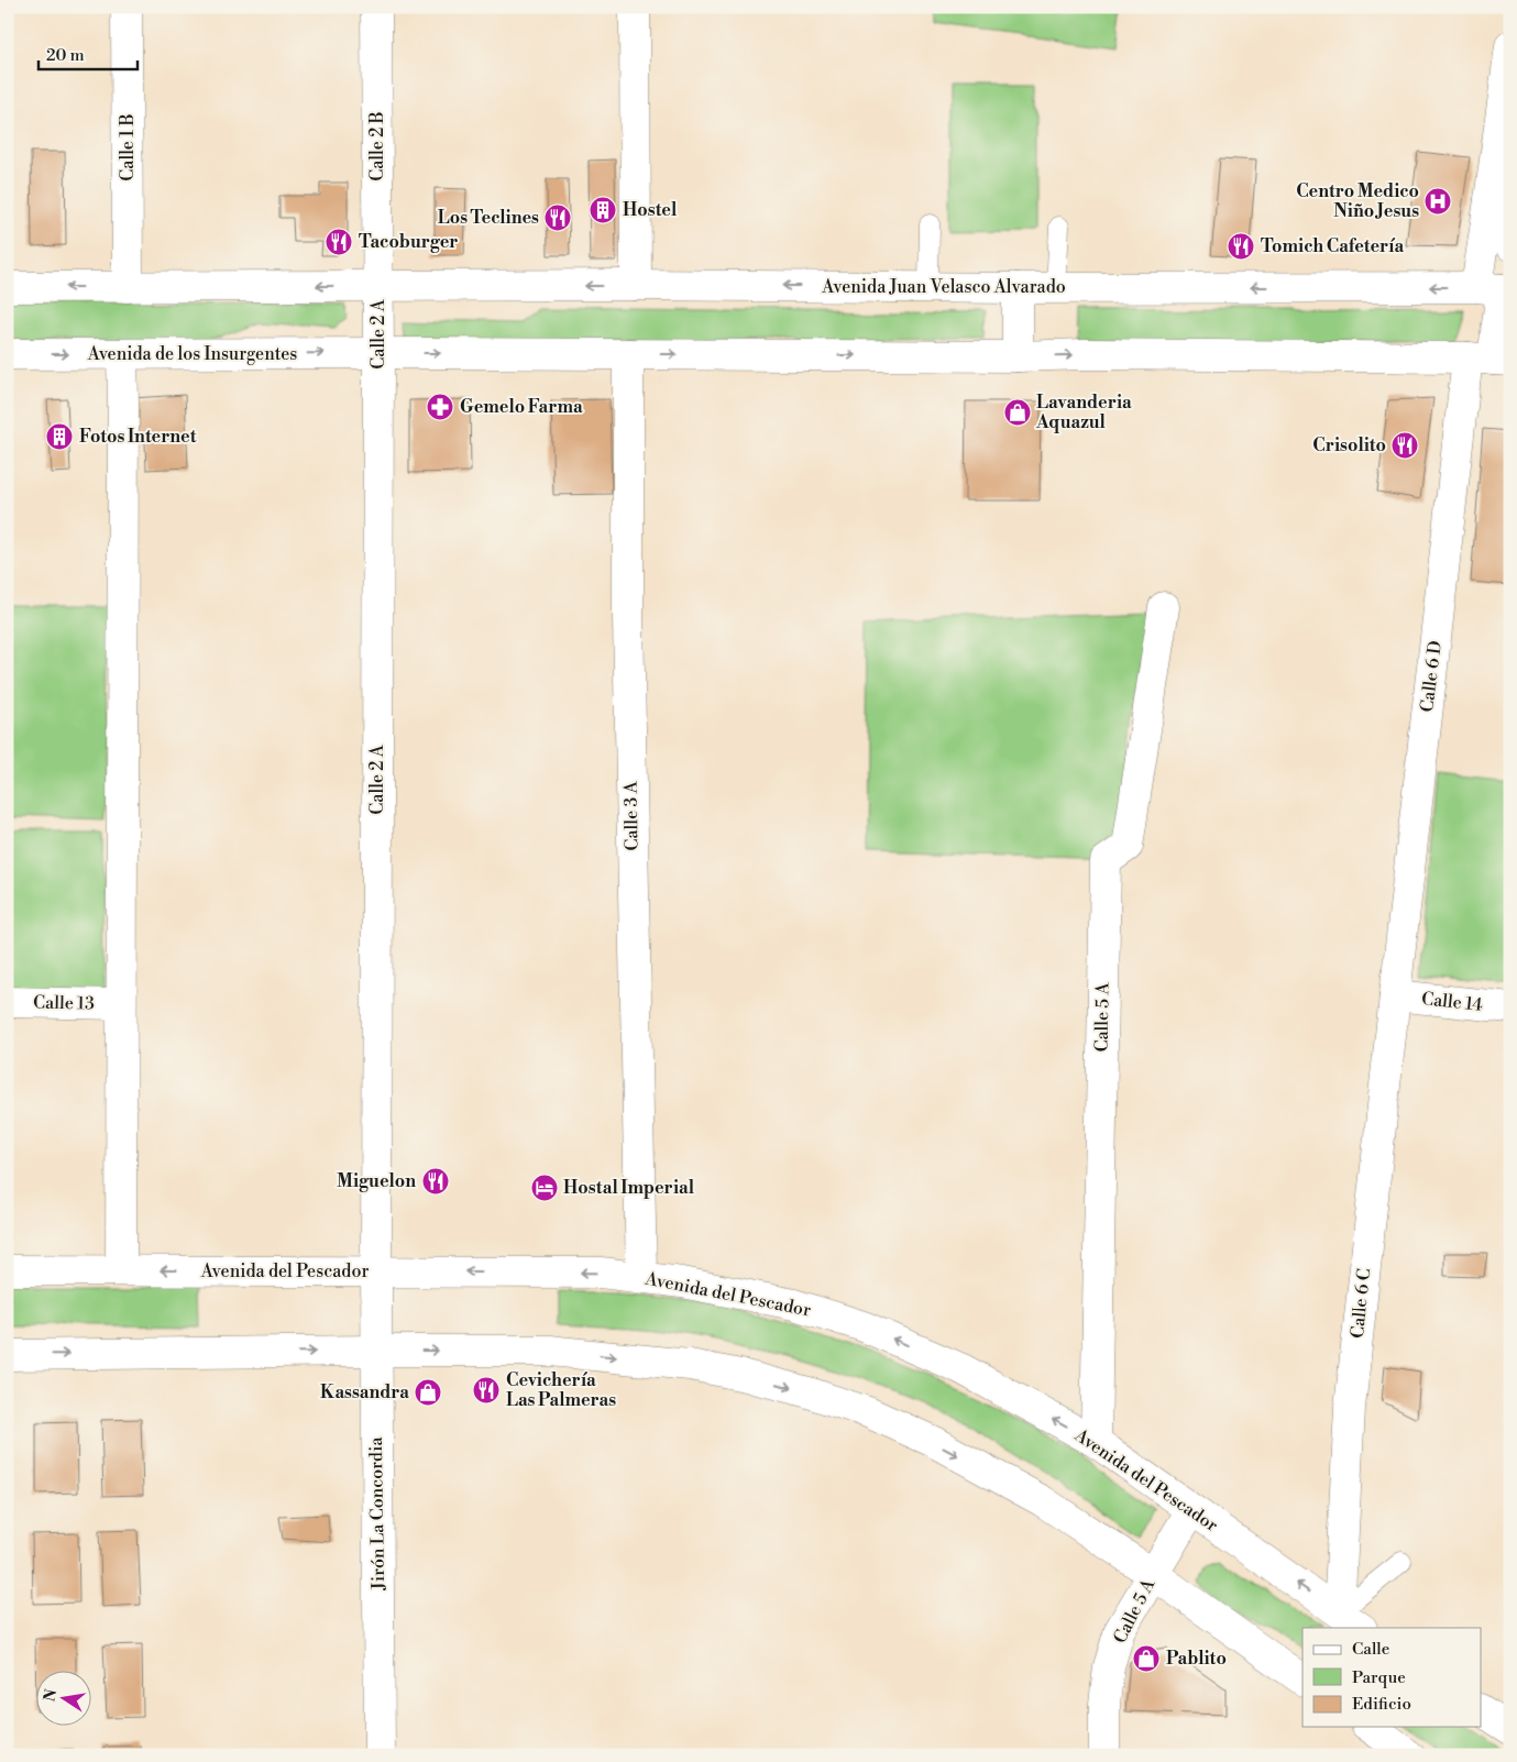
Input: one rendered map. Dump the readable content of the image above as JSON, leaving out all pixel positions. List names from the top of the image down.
{
  "streets": {
    "street": [
      "Calle 2 B",
      "Calle 1 B",
      "Avenida Juan Velasco Alvarado",
      "Calle 2 A",
      "Avenida de los Insurgentes",
      "Calle 6 D",
      "Calle 3 A",
      "Calle 14",
      "Calle 13",
      "Calle 5 A",
      "Avenida del Pescador",
      "Calle 6 C",
      "Jirón La Concordia"
    ]
  },
  "crossings": [
    ["Calle 2 B", "Avenida Juan Velasco Alvarado"],
    ["Calle 2 B", "Calle 2 A"],
    ["Avenida Juan Velasco Alvarado", "Calle 2 A"],
    ["Avenida Juan Velasco Alvarado", "Calle 6 D"],
    ["Calle 2 A", "Avenida de los Insurgentes"],
    ["Calle 2 A", "Avenida del Pescador"],
    ["Calle 2 A", "Jirón La Concordia"],
    ["Calle 6 D", "Calle 14"],
    ["Calle 6 D", "Calle 6 C"],
    ["Calle 3 A", "Avenida del Pescador"],
    ["Calle 14", "Calle 6 C"],
    ["Calle 5 A", "Avenida del Pescador"],
    ["Avenida del Pescador", "Calle 6 C"],
    ["Avenida del Pescador", "Jirón La Concordia"]
  ],
  "places": {
    "hospital": ["Centro Medico Niño Jesus"],
    "building": ["Hostel", "Fotos Internet"],
    "restaurant": [
      "Los Teclines",
      "Tacoburger",
      "Tomich Cafetería",
      "Crisolito",
      "Miguelon",
      "Cevichería Las Palmeras"
    ],
    "pharmacy": ["Gemelo Farma"],
    "shop": ["Lavanderia Aquazul", "Kassandra", "Pablito"],
    "hotel": ["Hostal Imperial"]
  },
  "legend": ["Calle", "Parque", "Edificio"],
  "scale_bar": "20 m",
  "north": "left"
}
